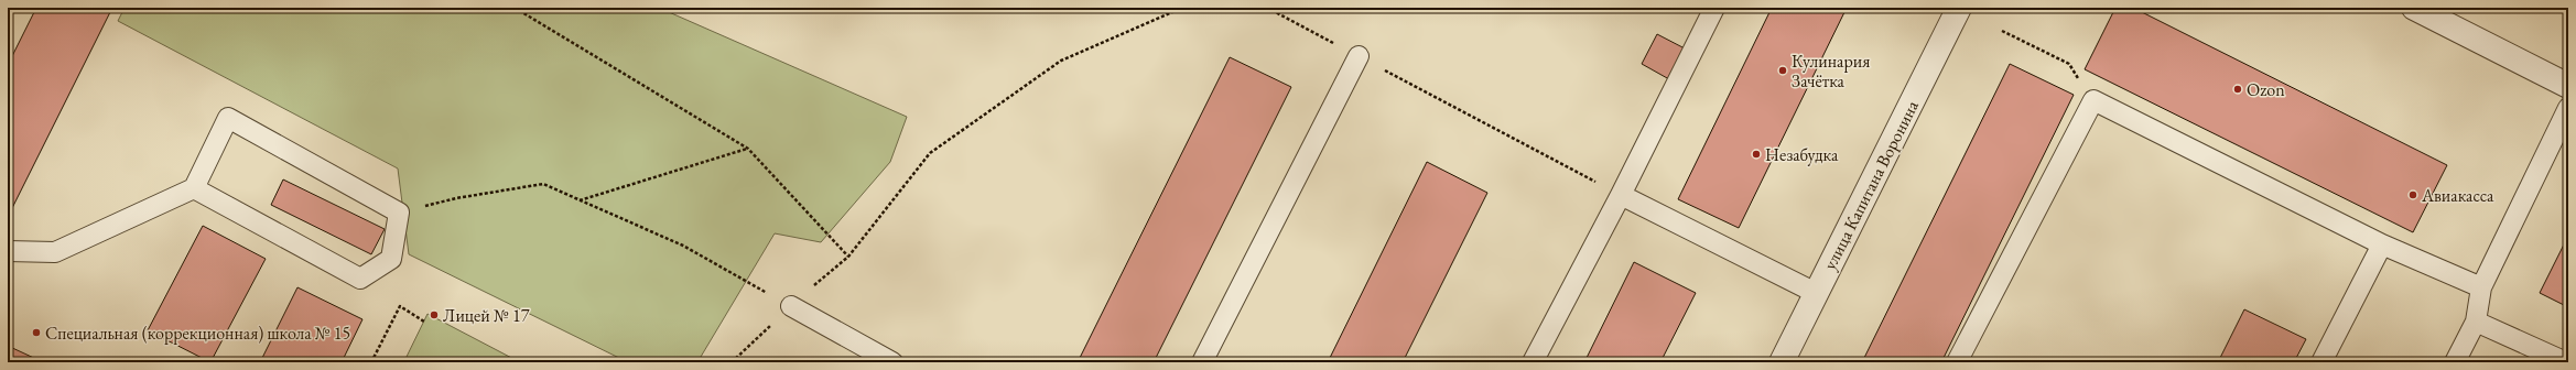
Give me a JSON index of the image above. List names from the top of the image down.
{
  "streets": {
    "street": ["улица Капитана Воронина"]
  },
  "places": [
    "Кулинария Зачётка",
    "Ozon",
    "Незабудка",
    "Авиакасса",
    "Лицей № 17",
    "Специальная (коррекционная) школа № 15"
  ]
}
